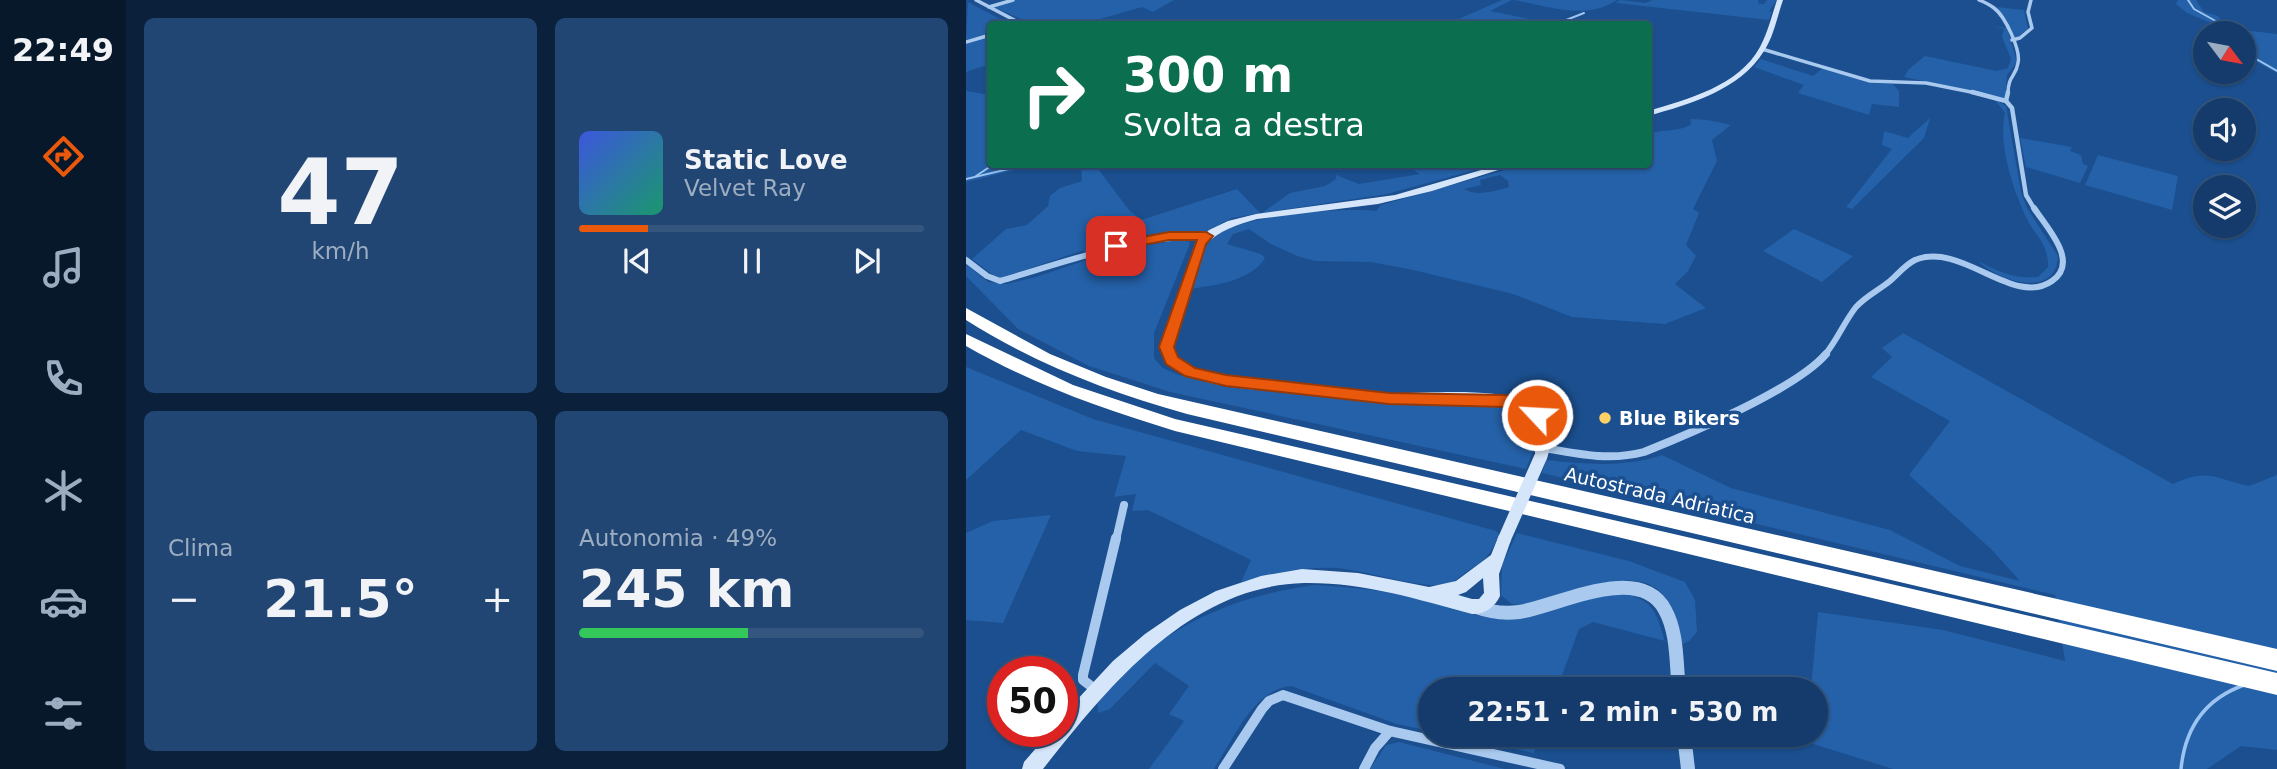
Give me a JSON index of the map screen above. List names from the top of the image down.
{
  "streets": {
    "highway": ["Autostrada Adriatica"]
  },
  "places": ["Blue Bikers"],
  "north": "bottom right",
  "page": {
    "tabs": "22:49",
    "tile": [
      ["47", "km/h"],
      "Clima",
      ["Autonomia · 49%", "245 km"]
    ],
    "turn": ["300 m", "Svolta a destra"],
    "song": ["Static Love", "Velvet Ray"],
    "heat": ["−", "21.5°", "+"],
    "limit": "50",
    "trip": "22:51 · 2 min · 530 m"
  }
}
